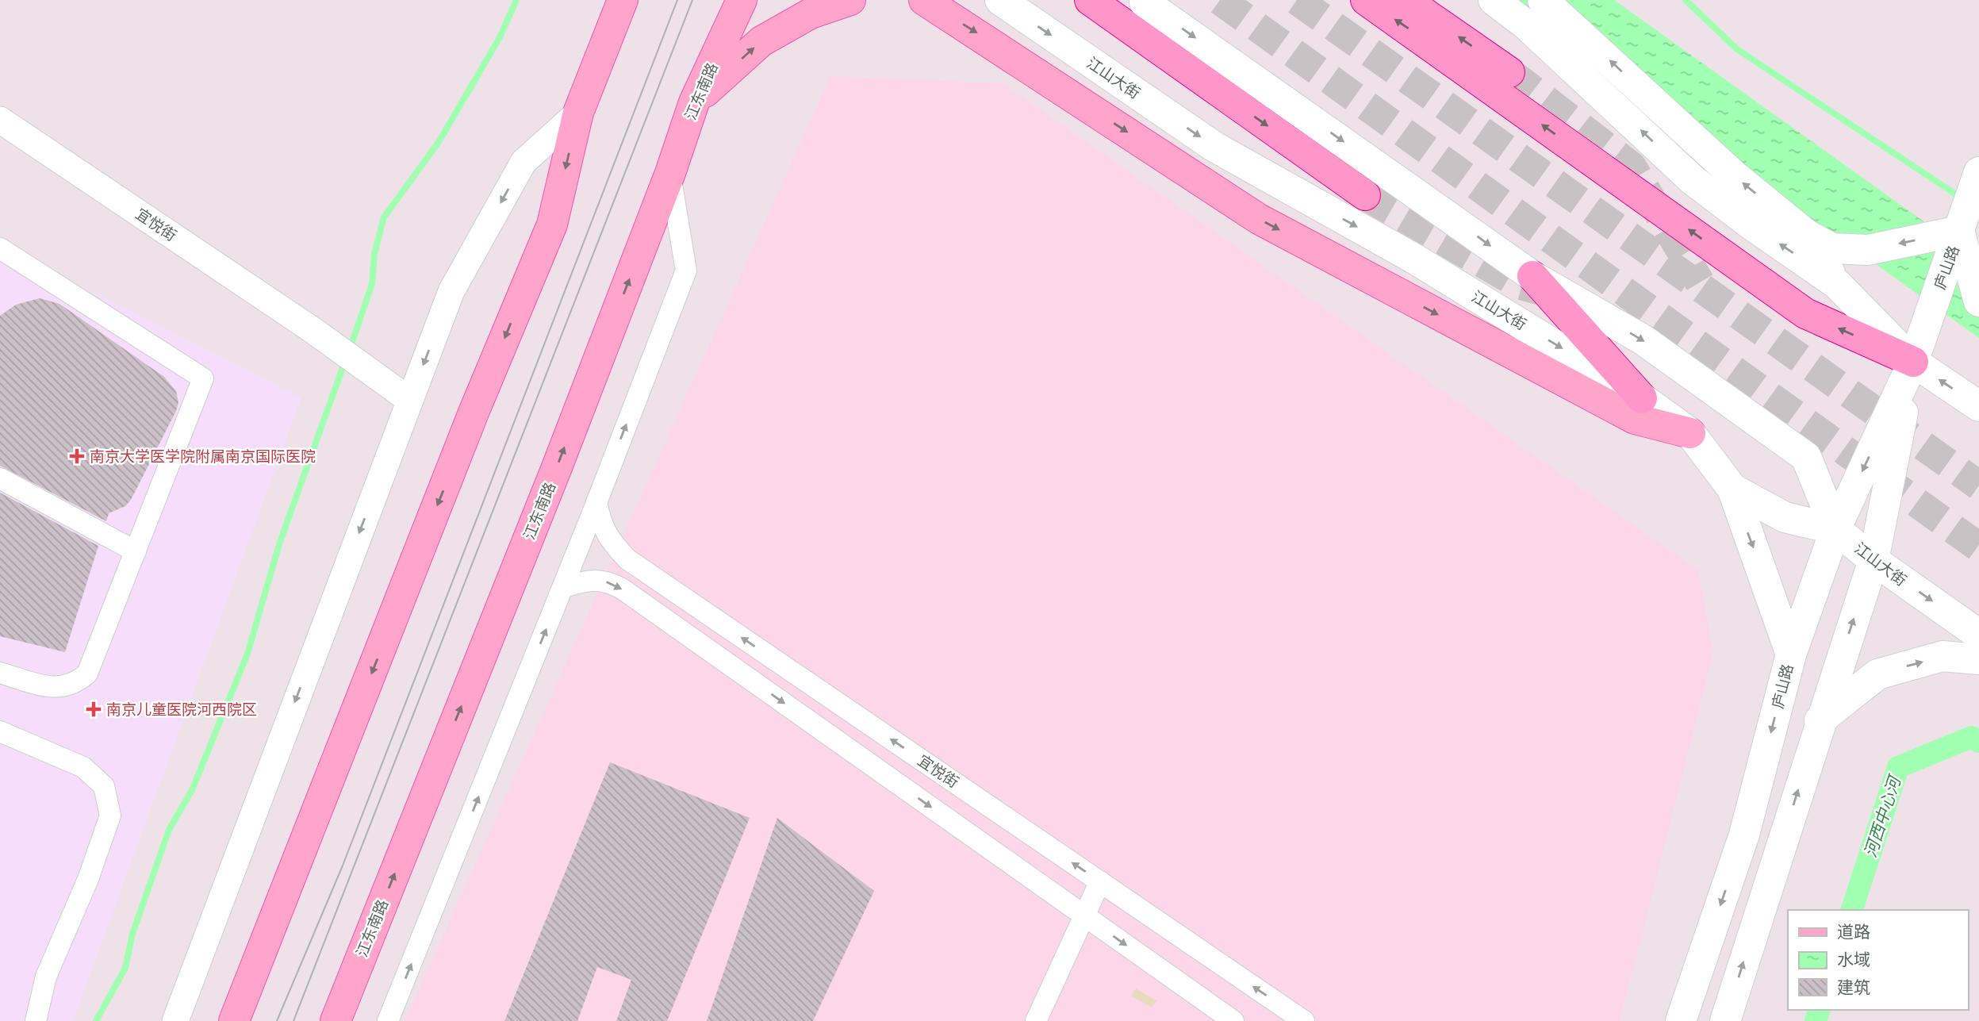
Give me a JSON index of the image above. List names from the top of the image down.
{
  "streets": {
    "main road": ["江山大街", "江东南路", "庐山路"],
    "street": ["宜悦街"]
  },
  "crossings": [
    ["江山大街", "庐山路"]
  ],
  "water": ["河西中心河"],
  "places": {
    "health": ["南京大学医学院附属南京国际医院", "南京儿童医院河西院区"]
  },
  "legend": ["道路", "水域", "建筑"]
}
